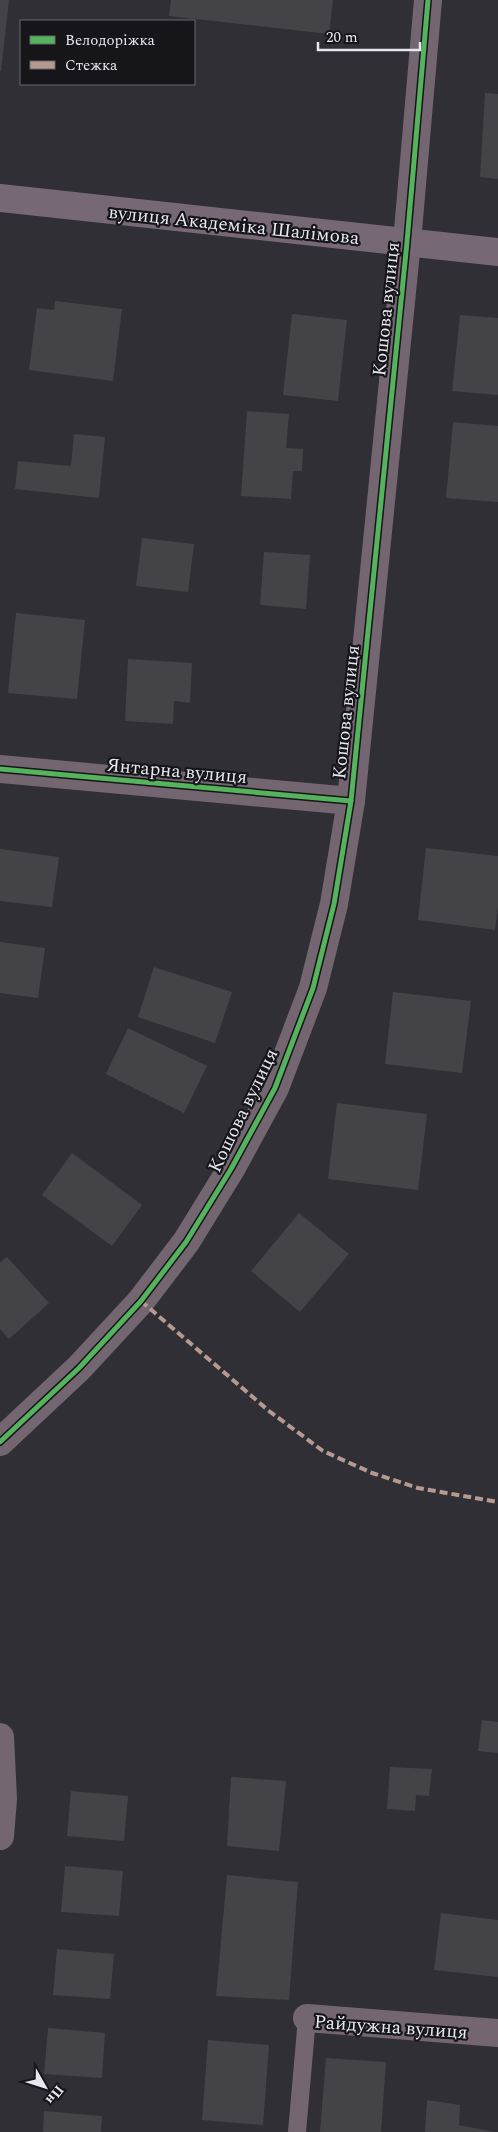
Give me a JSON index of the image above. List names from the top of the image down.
{
  "streets": {
    "main road": ["вулиця Академіка Шалімова"],
    "street": ["Кошова вулиця", "Янтарна вулиця", "Райдужна вулиця"]
  },
  "crossings": [
    ["вулиця Академіка Шалімова", "Кошова вулиця"],
    ["Кошова вулиця", "Янтарна вулиця"]
  ],
  "legend": ["Велодоріжка", "Стежка"],
  "scale_bar": "20 m",
  "north": "bottom right"
}
